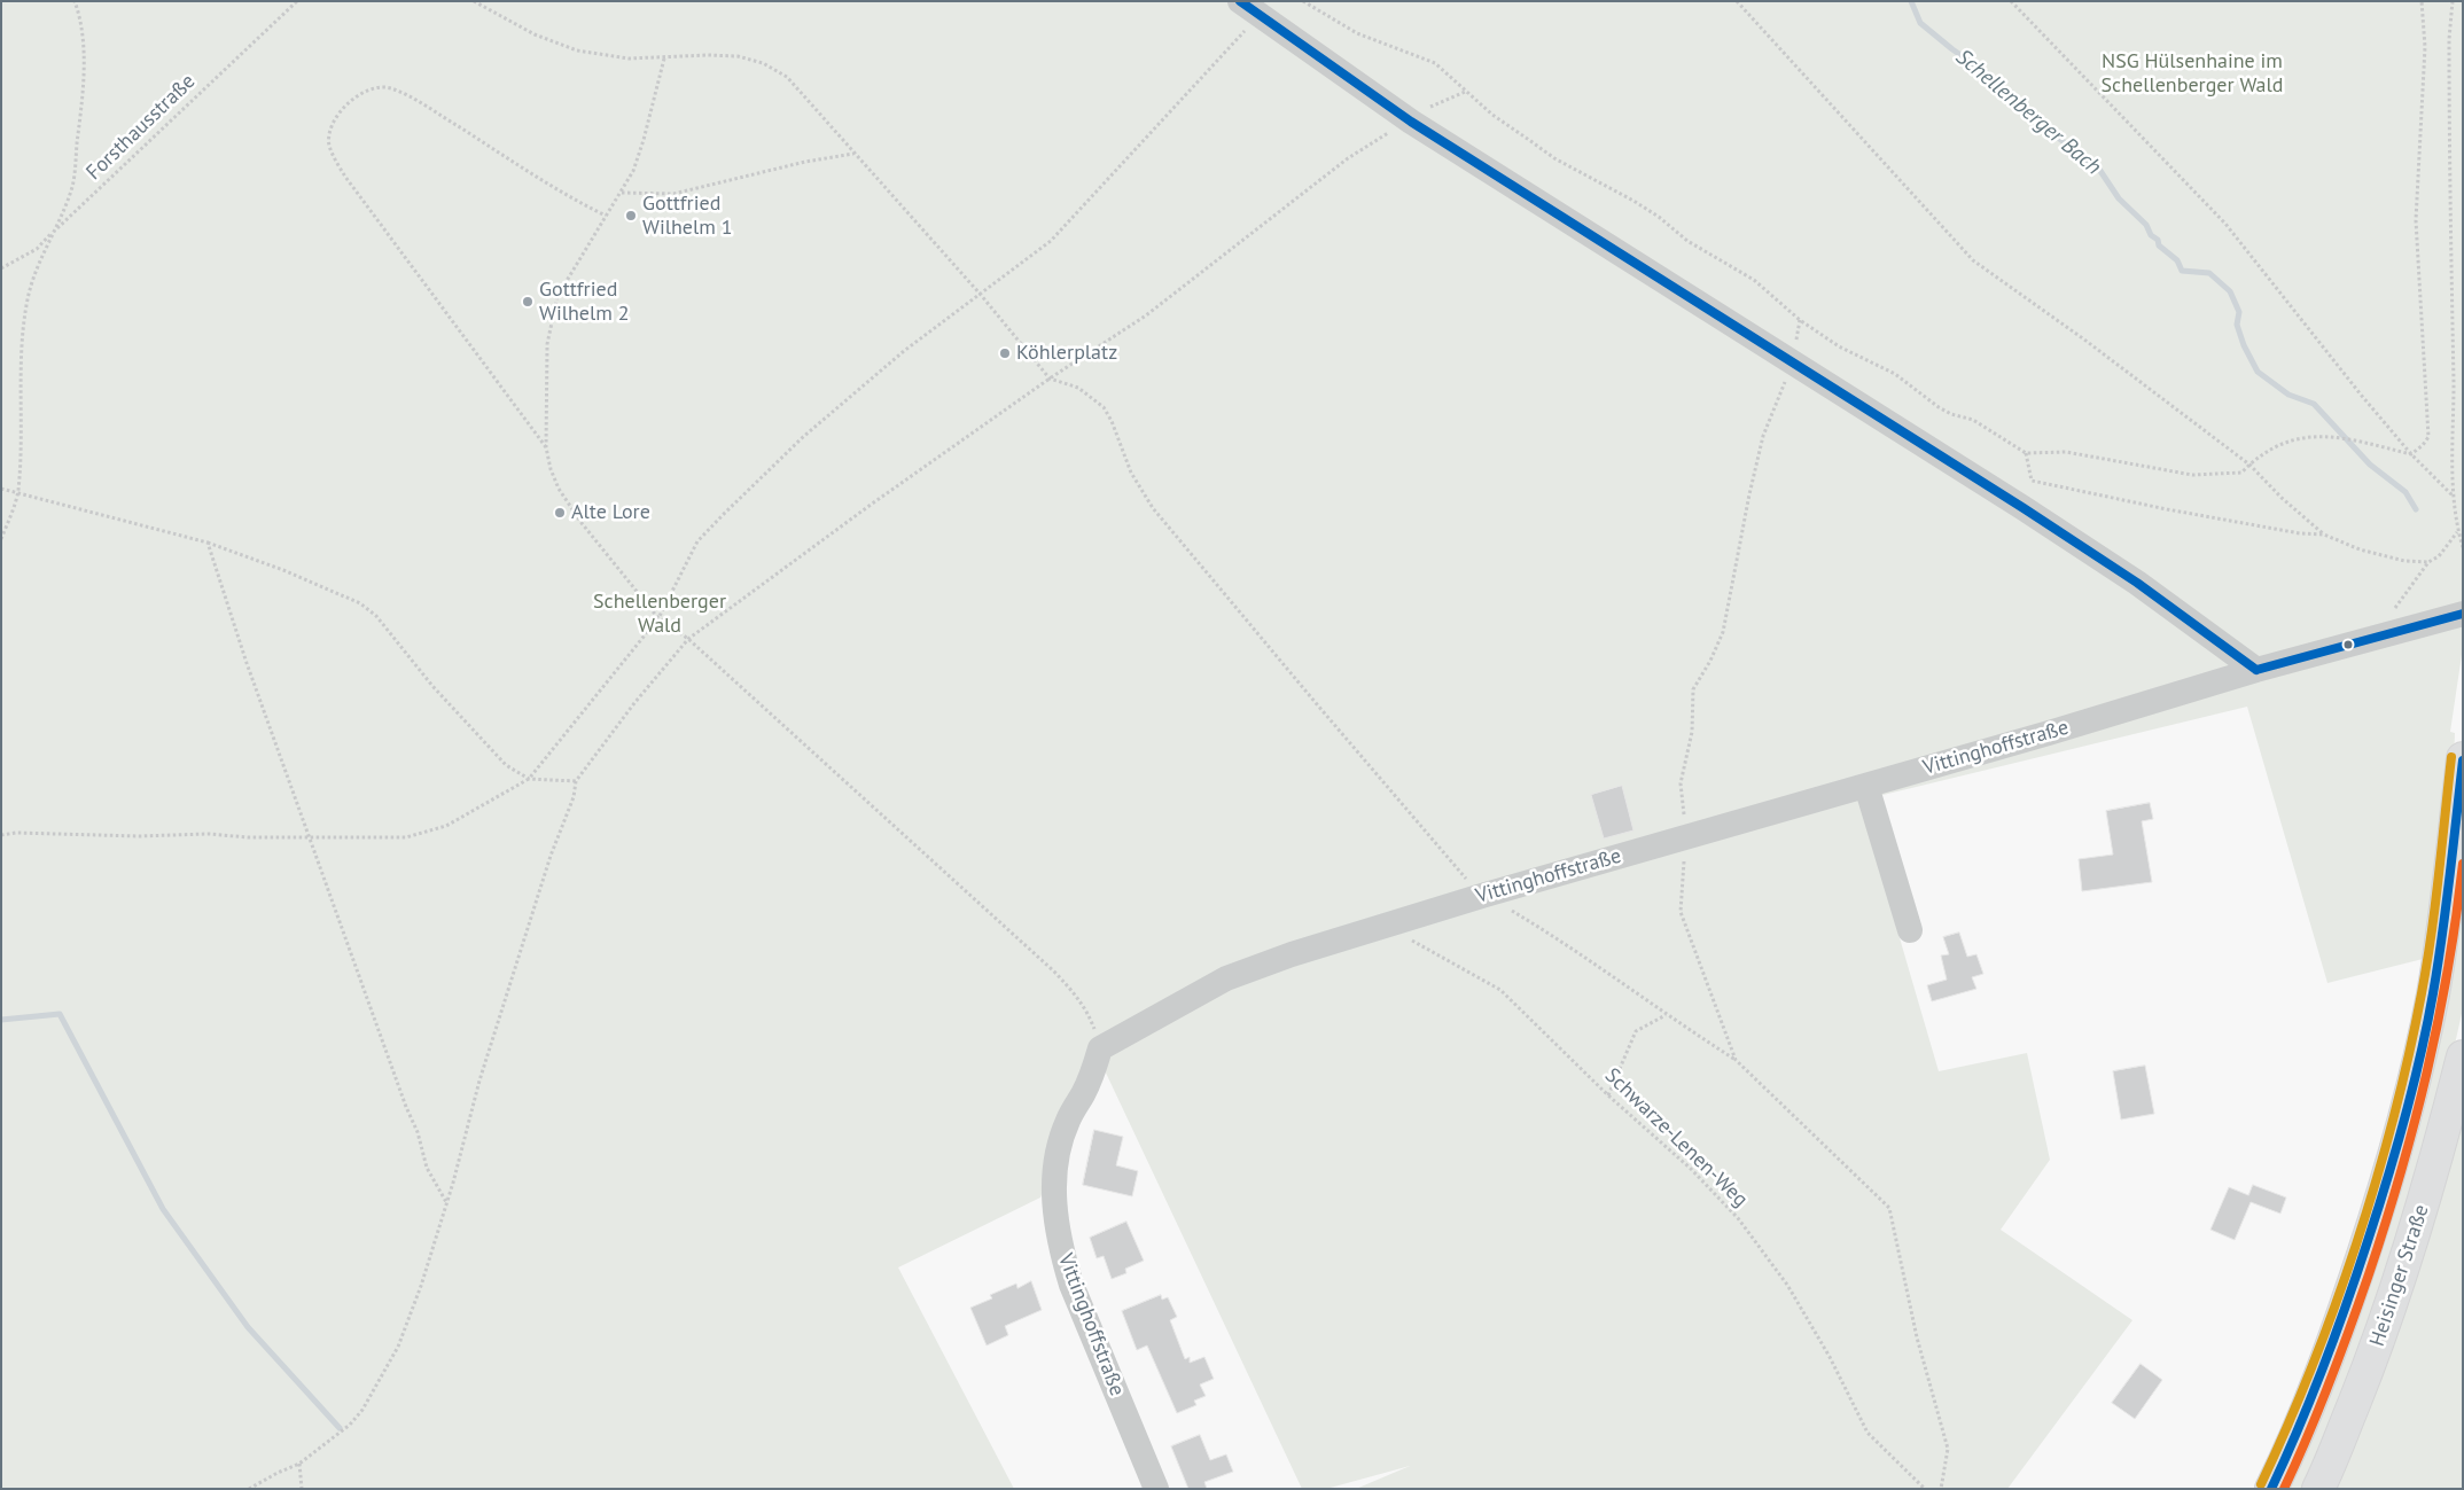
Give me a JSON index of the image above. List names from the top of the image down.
{
  "streets": {
    "main road": ["Heisinger Straße"],
    "street": ["Vittinghoffstraße"],
    "path": ["Forsthausstraße", "Schwarze-Lenen-Weg"]
  },
  "crossings": [
    ["Vittinghoffstraße", "Schwarze-Lenen-Weg"]
  ],
  "water": ["Schellenberger Bach"],
  "parks": ["NSG Hülsenhaine im Schellenberger Wald", "Schellenberger Wald"],
  "places": [
    "Gottfried Wilhelm 1",
    "Gottfried Wilhelm 2",
    "Köhlerplatz",
    "Alte Lore"
  ]
}
